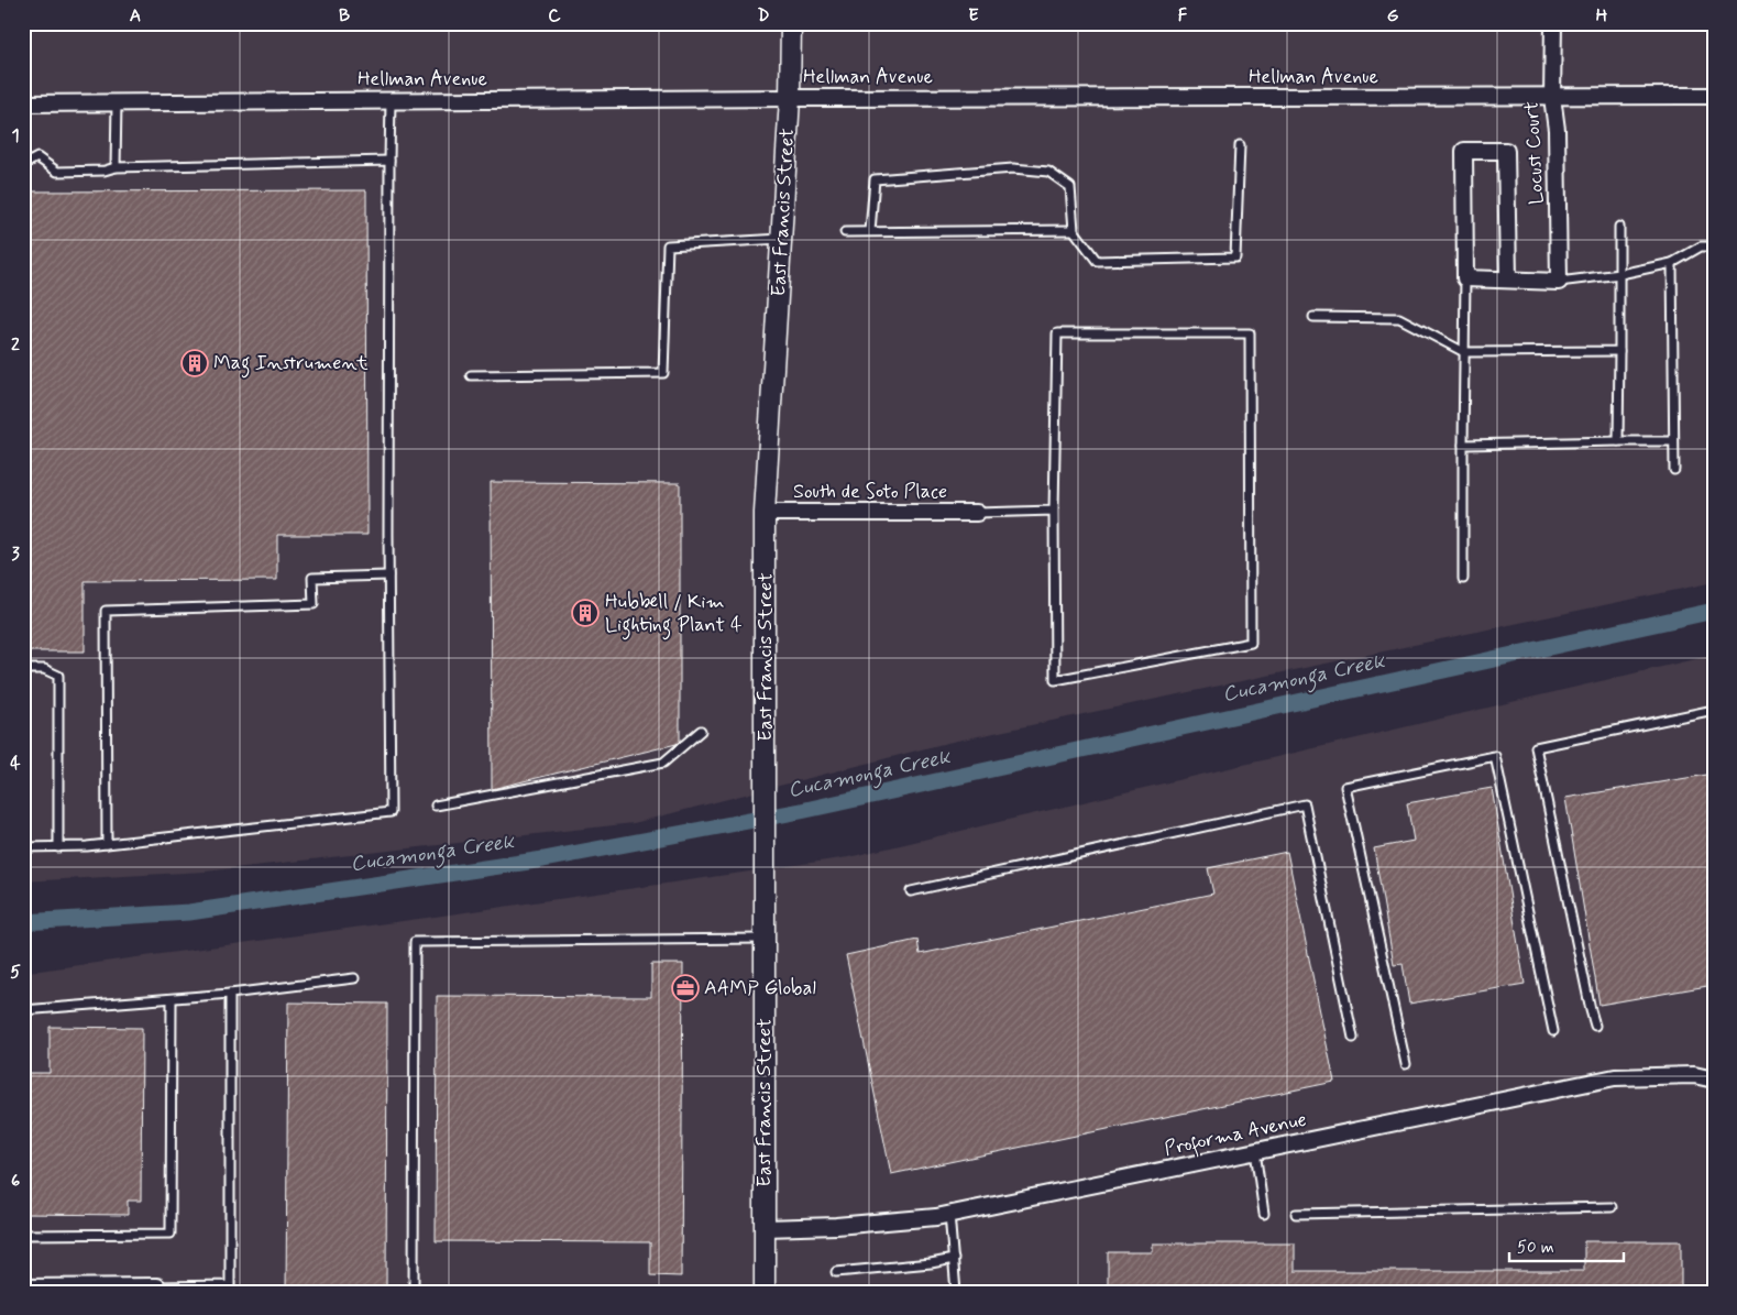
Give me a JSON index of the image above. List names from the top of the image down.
{
  "streets": {
    "street": [
      "Hellman Avenue",
      "Locust Court",
      "East Francis Street",
      "South de Soto Place",
      "Proforma Avenue"
    ]
  },
  "crossings": [
    ["Hellman Avenue", "Locust Court"],
    ["Hellman Avenue", "East Francis Street"],
    ["East Francis Street", "South de Soto Place"],
    ["East Francis Street", "Proforma Avenue"]
  ],
  "water": ["Cucamonga Creek"],
  "places": {
    "building": ["Mag Instrument", "Hubbell / Kim Lighting Plant 4"],
    "office": ["AAMP Global"]
  },
  "scale_bar": "50 m",
  "grid": {
    "columns": [
      "A",
      "B",
      "C",
      "D",
      "E",
      "F",
      "G",
      "H"
    ],
    "rows": [
      "1",
      "2",
      "3",
      "4",
      "5",
      "6"
    ]
  }
}
